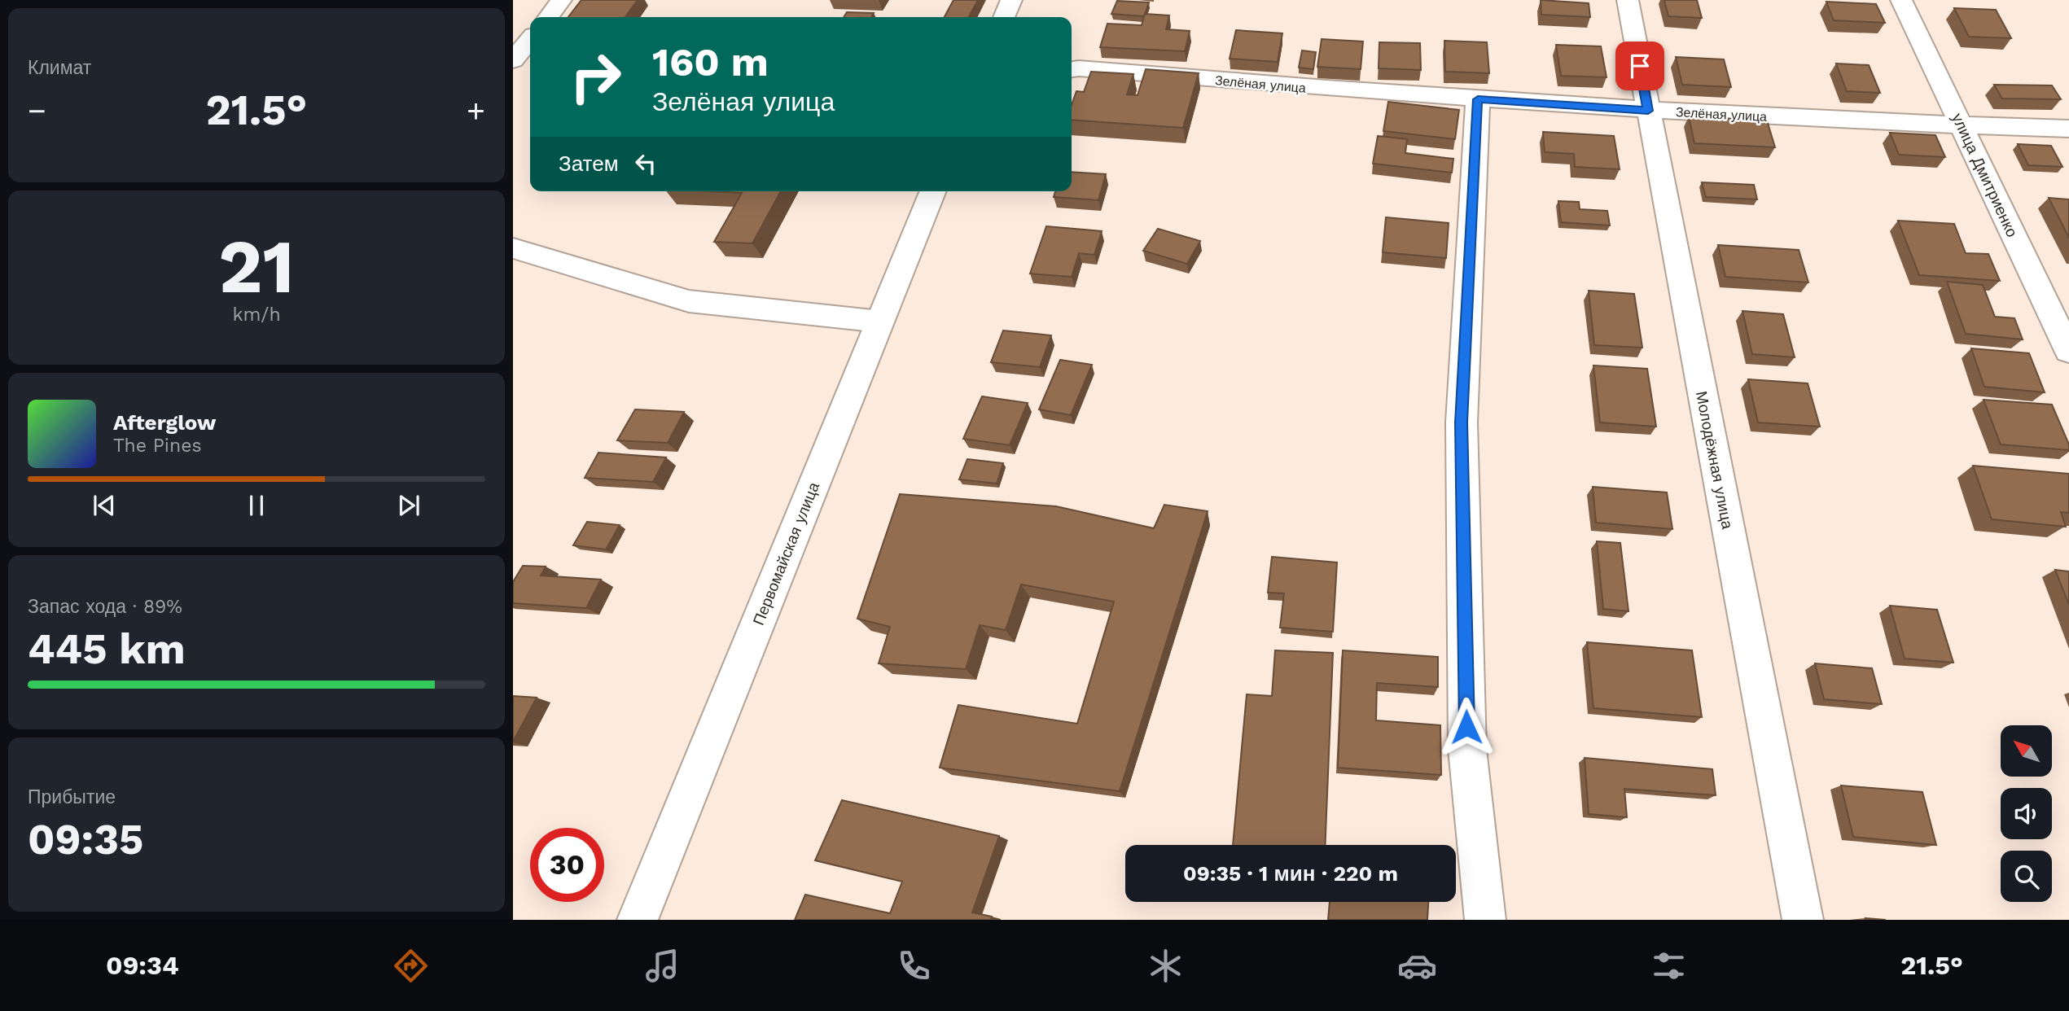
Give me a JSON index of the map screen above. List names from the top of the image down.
{
  "streets": {
    "street": [
      "Зелёная улица",
      "улица Дмитриенко",
      "Молодёжная улица",
      "Первомайская улица"
    ]
  },
  "crossings": [
    ["Зелёная улица", "улица Дмитриенко"],
    ["Зелёная улица", "Молодёжная улица"]
  ],
  "north": "top left",
  "page": {
    "tile": [
      "Климат",
      ["21", "km/h"],
      ["Запас хода · 89%", "445 km"],
      ["Прибытие", "09:35"]
    ],
    "turn": ["160 m", "Зелёная улица"],
    "heat": ["−", "21.5°", "+"],
    "then": "Затем",
    "song": ["Afterglow", "The Pines"],
    "limit": "30",
    "trip": "09:35 · 1 мин · 220 m",
    "tabs": ["09:34", "21.5°"]
  }
}
